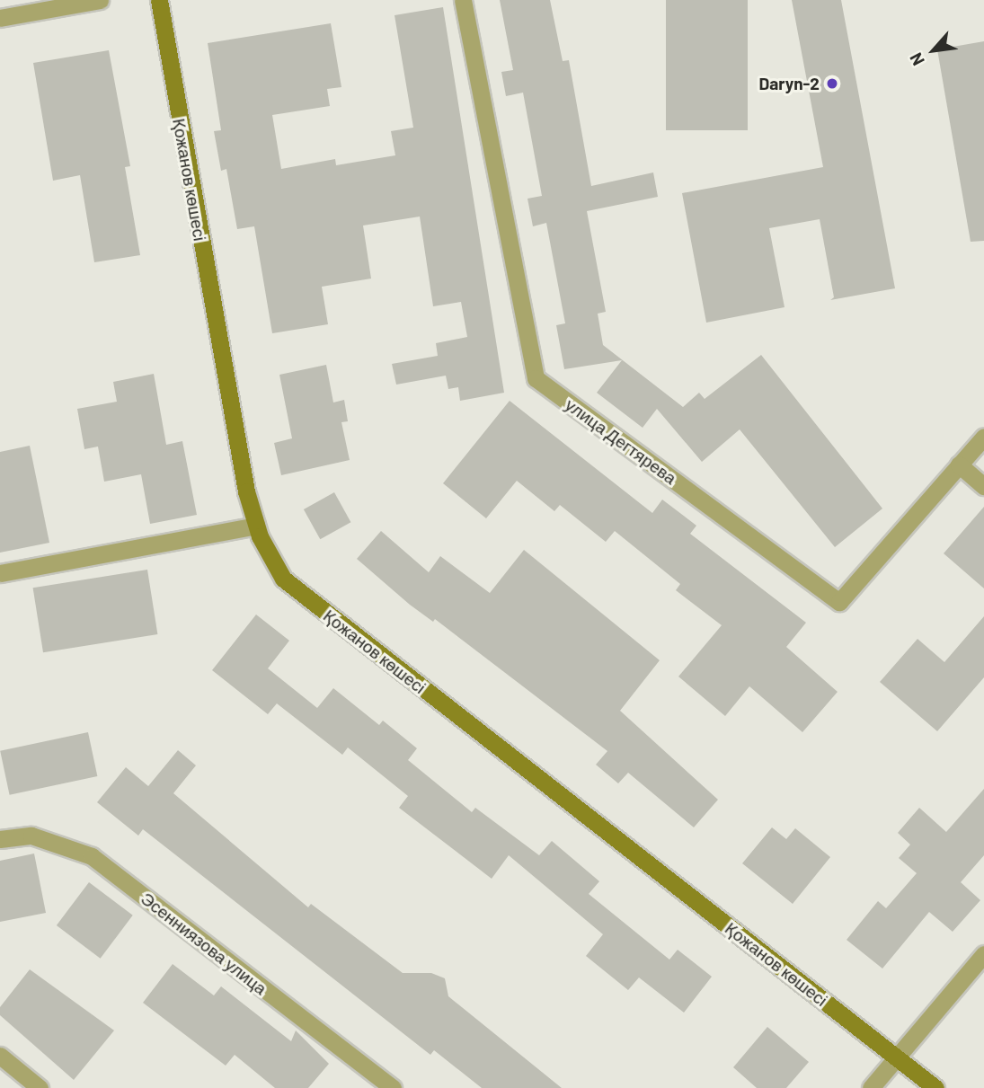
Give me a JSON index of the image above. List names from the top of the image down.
{
  "streets": {
    "main road": ["Қожанов көшесі"],
    "street": ["улица Дегтярева", "Эсенниязова улица"]
  },
  "places": ["Daryn-2"],
  "north": "bottom left"
}
